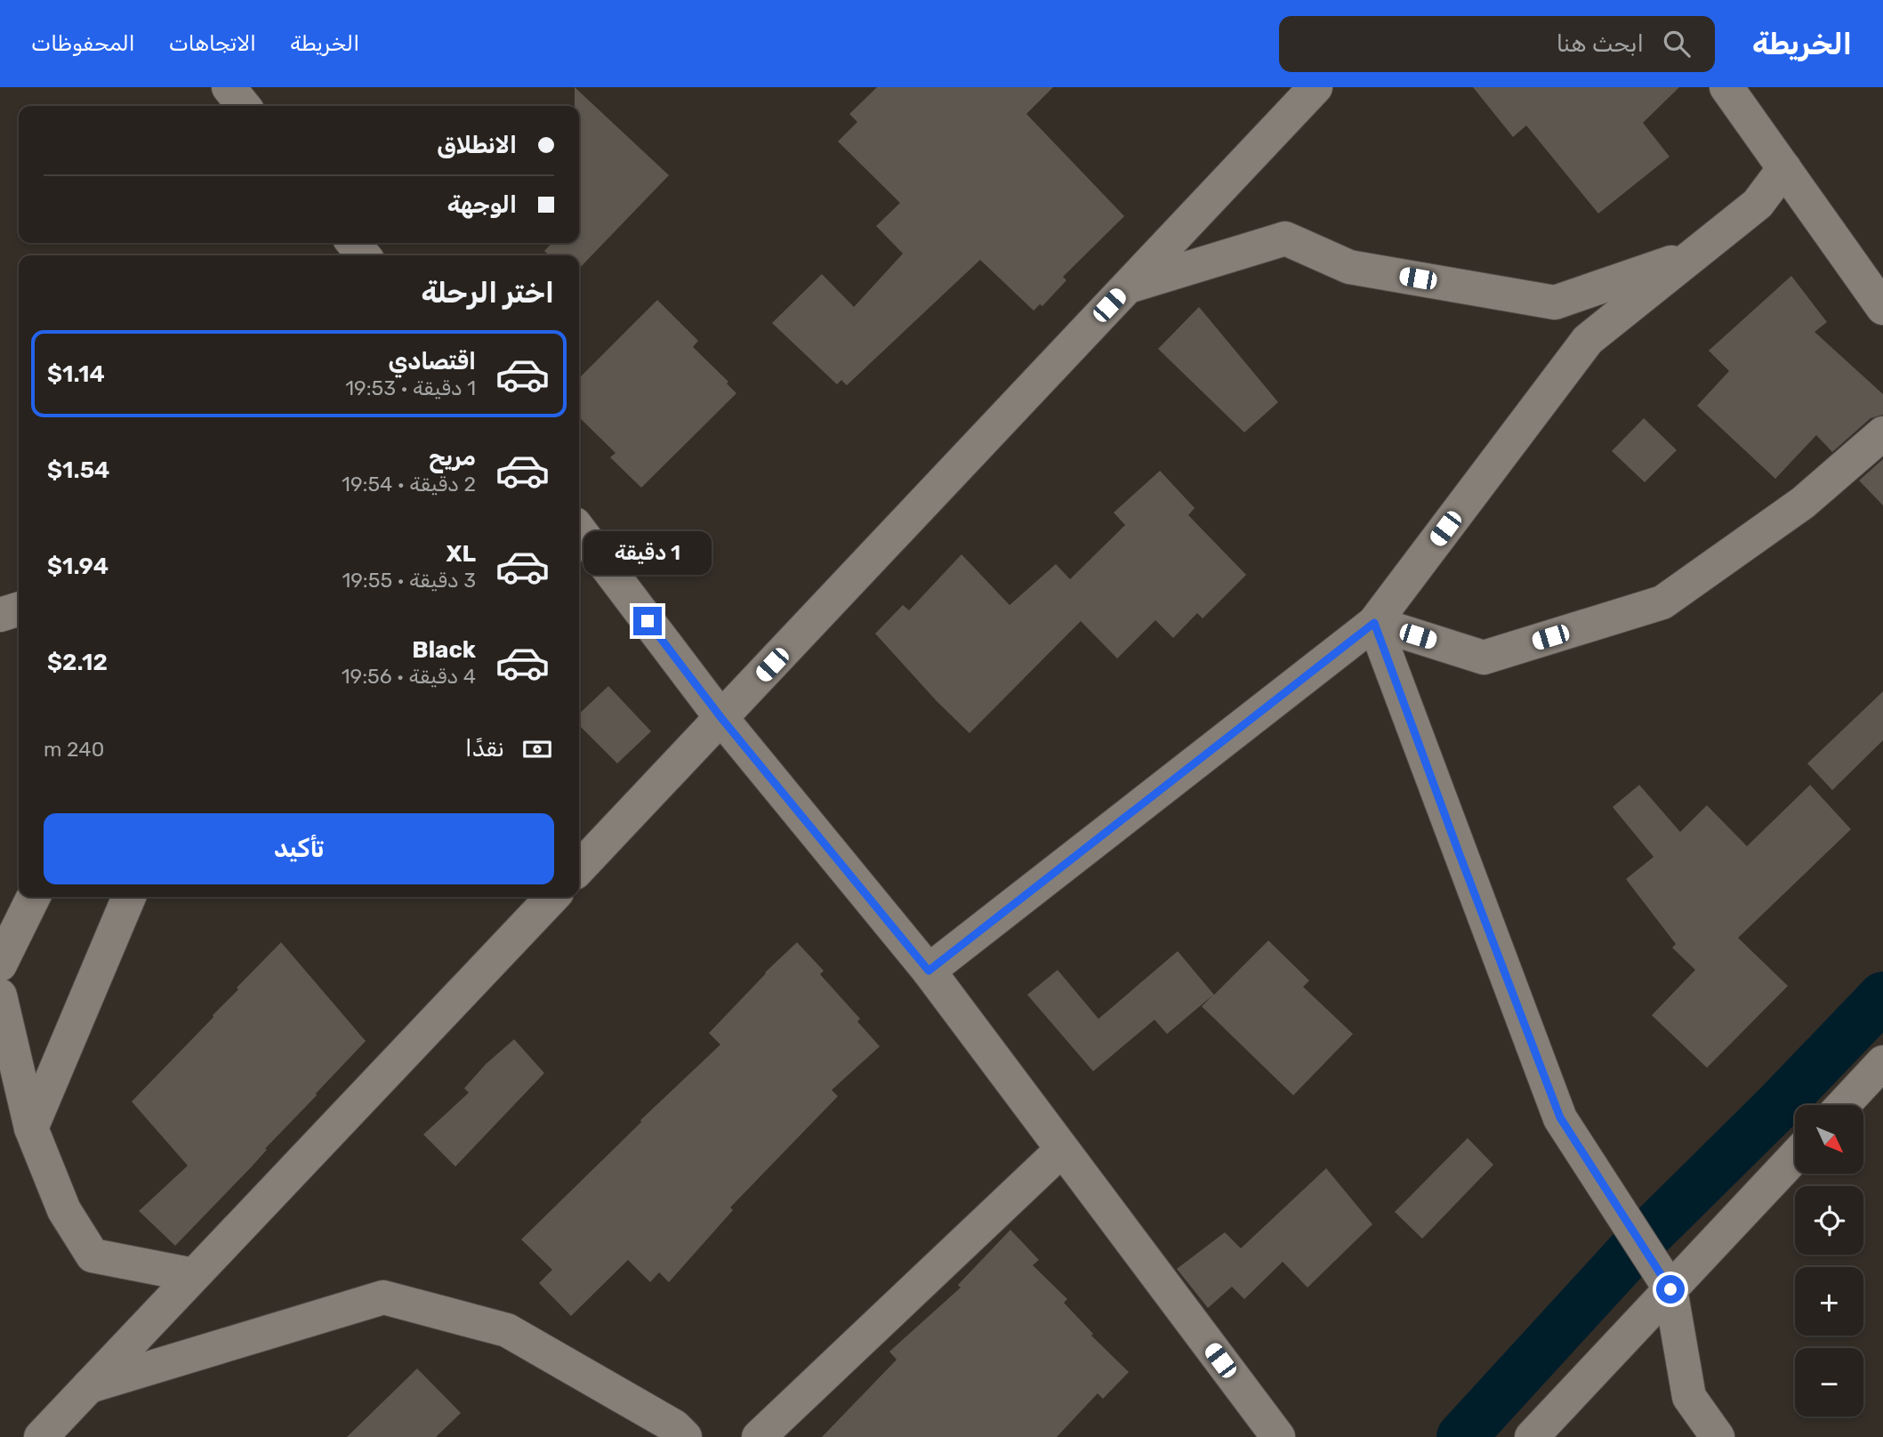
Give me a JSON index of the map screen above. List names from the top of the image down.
{
  "north": "bottom right",
  "page": {
    "header": "الخريطة",
    "search": "ابحث هنا",
    "nav": ["الخريطة", "الاتجاهات", "المحفوظات"],
    "banner": ["الانطلاق", "الوجهة"],
    "heading": "اختر الرحلة",
    "list": [
      {
        "name": "اقتصادي",
        "note": "1 دقيقة · 19:53",
        "value": "$1.14"
      },
      {
        "name": "مريح",
        "note": "2 دقيقة · 19:54",
        "value": "$1.54"
      },
      {
        "name": "XL",
        "note": "3 دقيقة · 19:55",
        "value": "$1.94"
      },
      {
        "name": "Black",
        "note": "4 دقيقة · 19:56",
        "value": "$2.12"
      }
    ],
    "bubble": "1 دقيقة",
    "pay": ["نقدًا", "240 m"],
    "buttons": "تأكيد",
    "map_buttons": ["+", "−"]
  }
}
